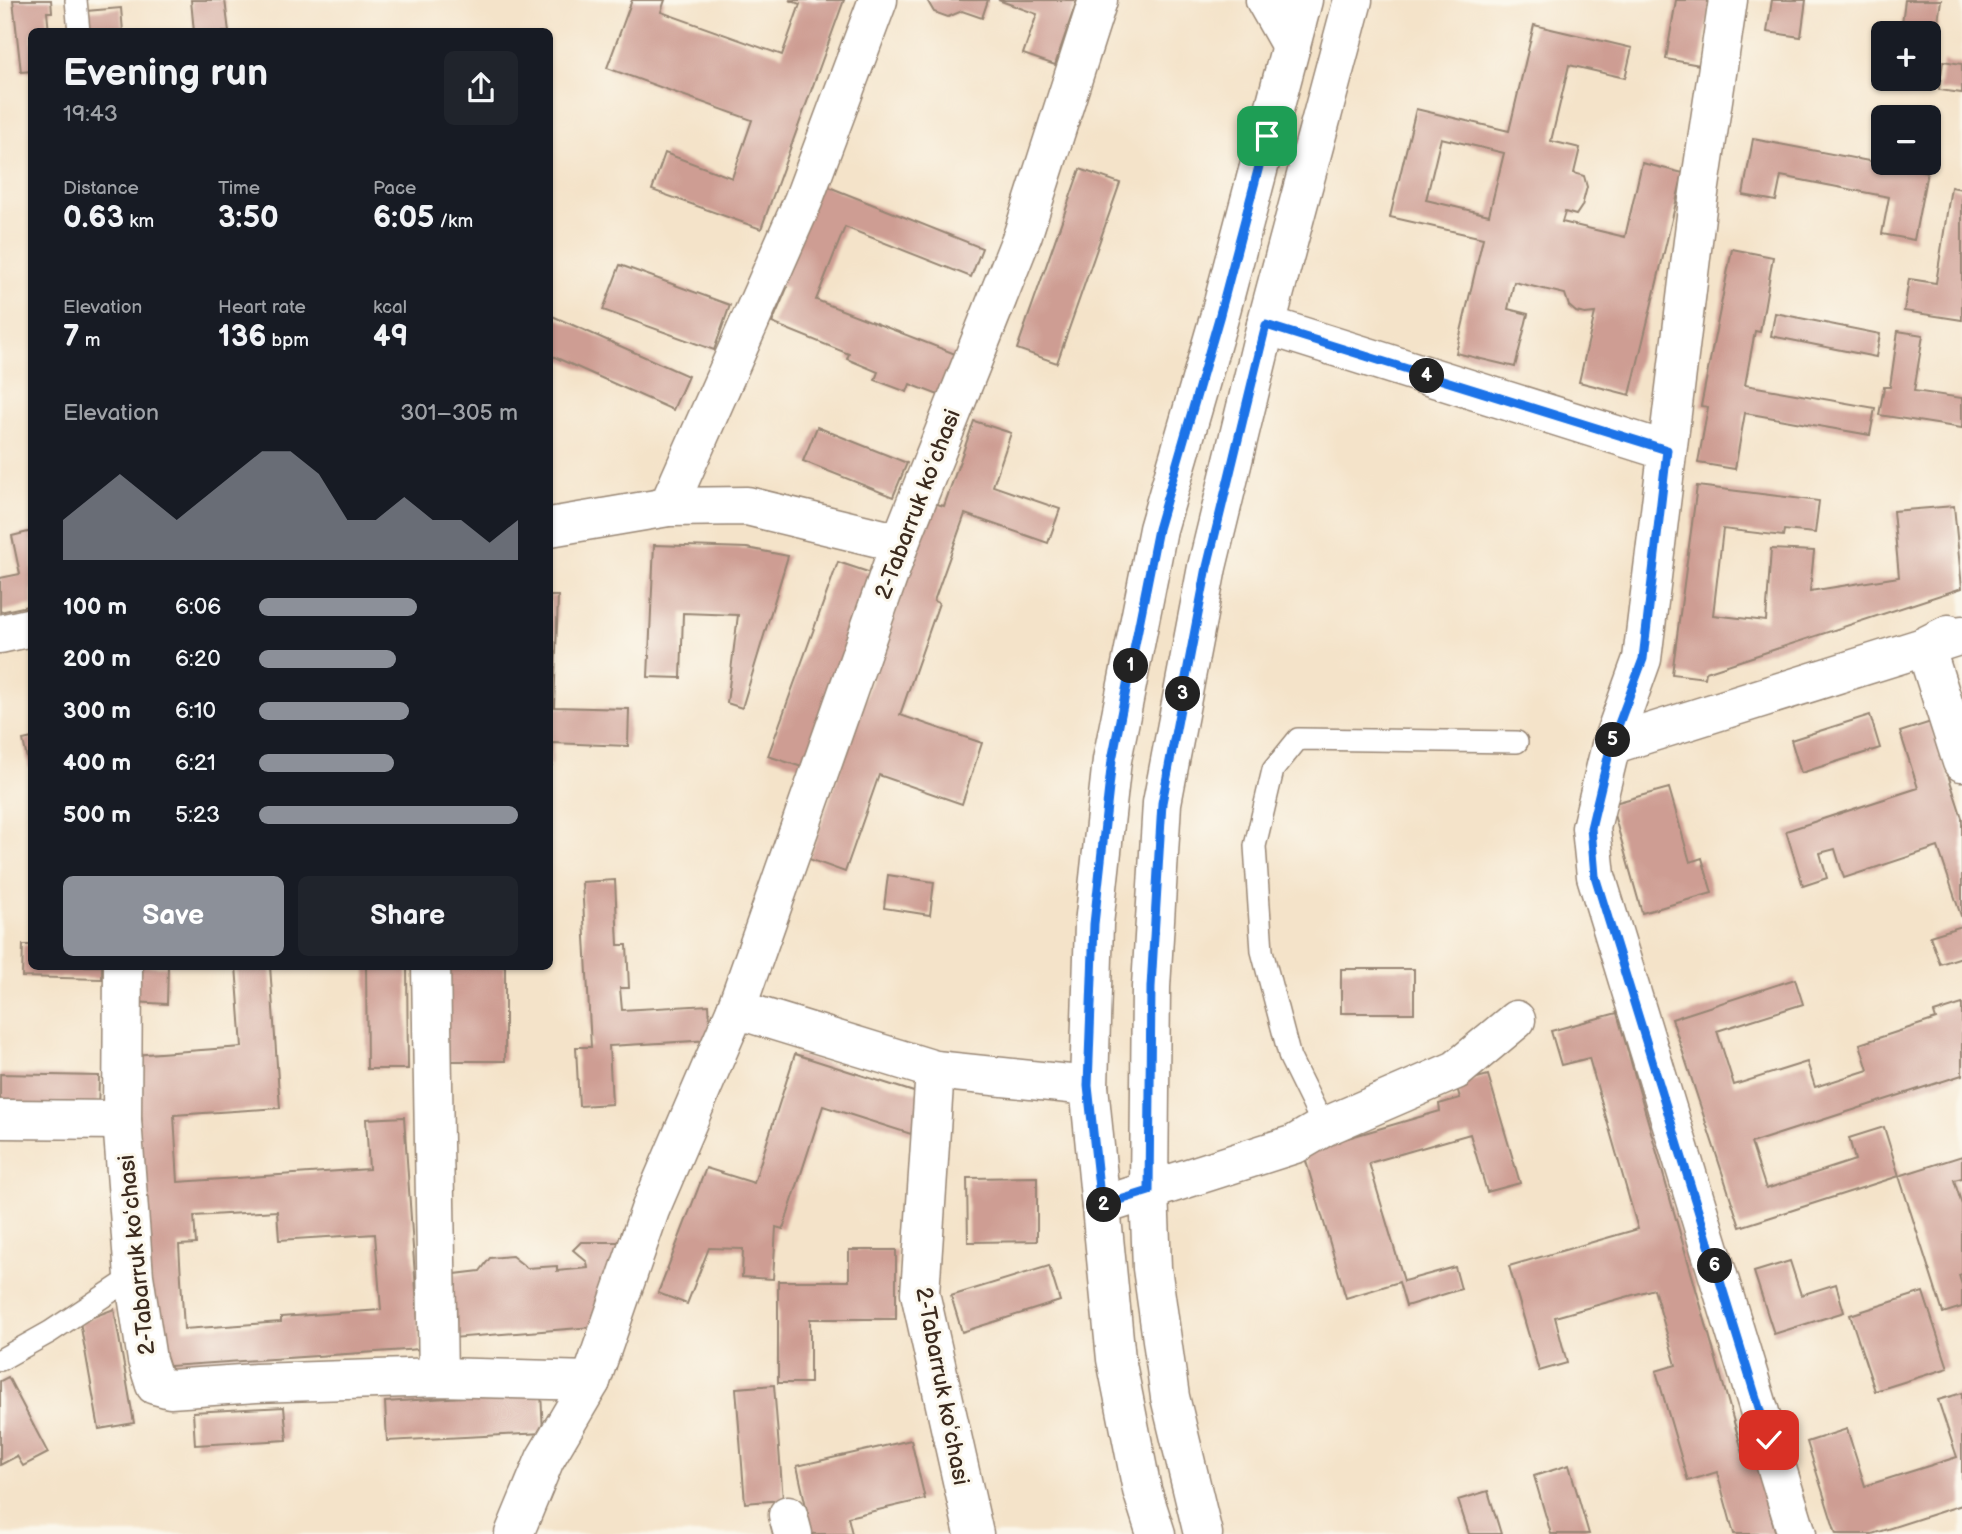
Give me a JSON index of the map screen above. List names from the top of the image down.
{
  "streets": {
    "street": ["2-Tabarruk koʻchasi"]
  },
  "page": {
    "map_buttons": ["+", "−"],
    "heading": ["Evening run", "19:43"],
    "stats": [
      ["Distance", "0.63 km"],
      ["Time", "3:50"],
      ["Pace", "6:05 /km"],
      ["Elevation", "7 m"],
      ["Heart rate", "136 bpm"],
      ["kcal", "49"]
    ],
    "pins": [
      "4",
      "1",
      "3",
      "5",
      "2",
      "6"
    ],
    "chart": ["Elevation", "301–305 m"],
    "list": [
      {
        "name": "100 m",
        "note": "6:06"
      },
      {
        "name": "200 m",
        "note": "6:20"
      },
      {
        "name": "300 m",
        "note": "6:10"
      },
      {
        "name": "400 m",
        "note": "6:21"
      },
      {
        "name": "500 m",
        "note": "5:23"
      }
    ],
    "buttons": ["Save", "Share"]
  }
}
